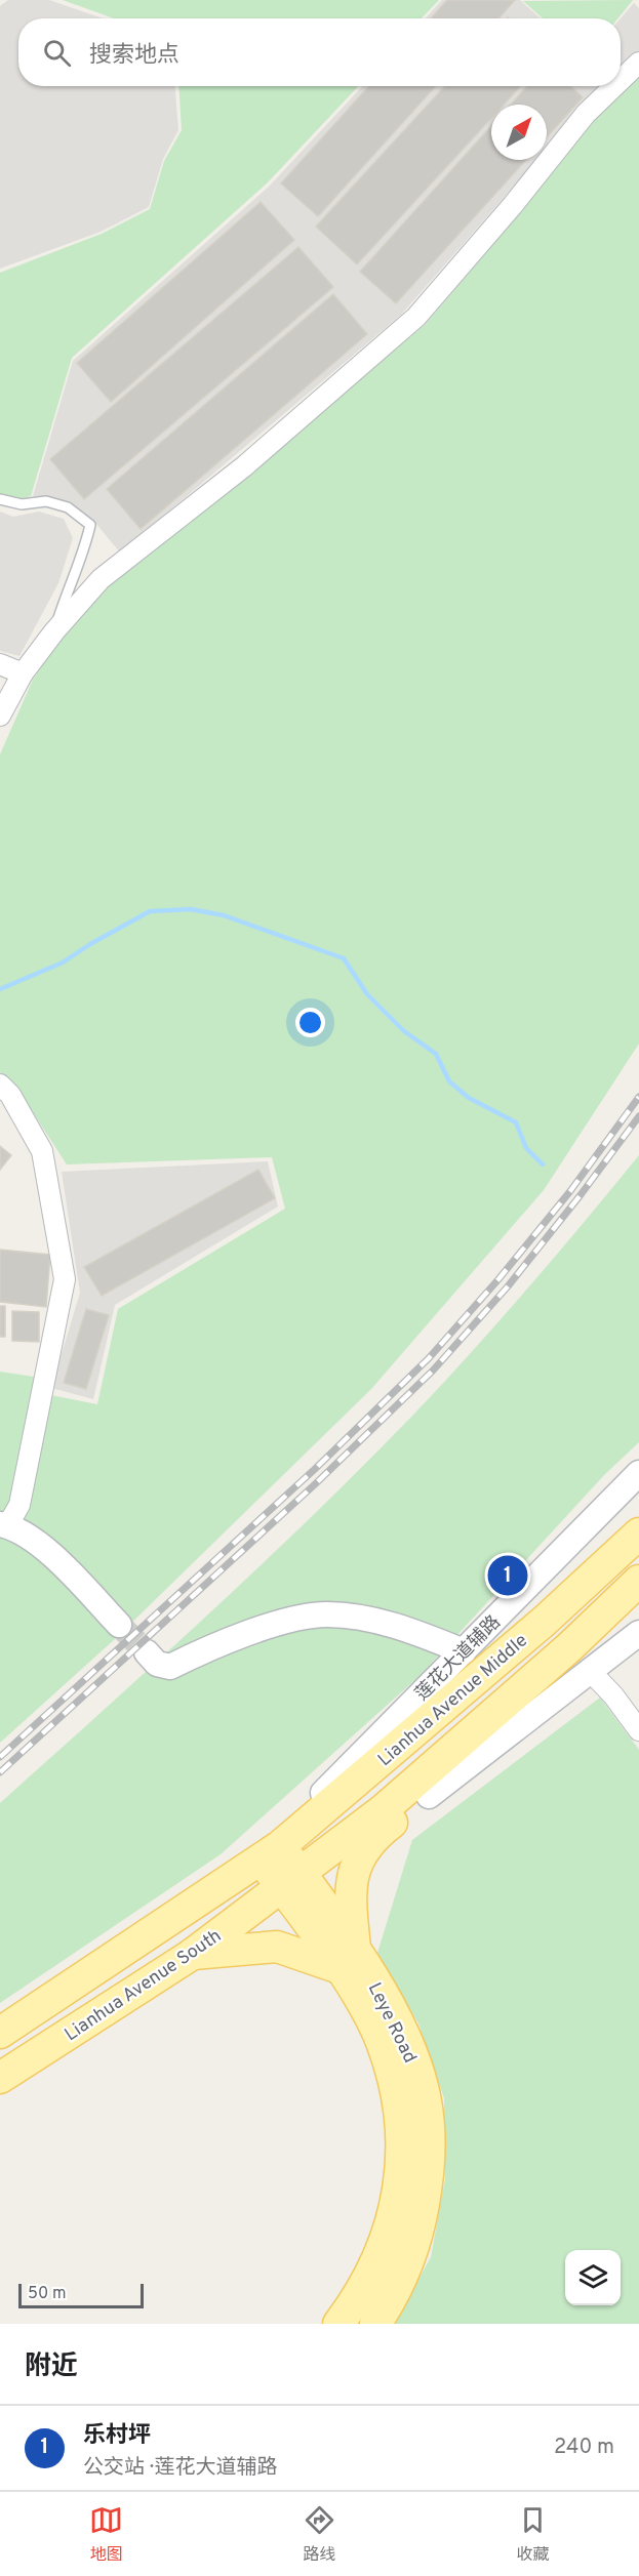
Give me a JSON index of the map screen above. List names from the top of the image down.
{
  "streets": {
    "main road": ["Lianhua Avenue Middle", "Lianhua Avenue South", "Leye Road"],
    "street": ["莲花大道辅路"]
  },
  "crossings": [
    ["莲花大道辅路", "Lianhua Avenue Middle"],
    ["莲花大道辅路", "Lianhua Avenue South"],
    ["莲花大道辅路", "Leye Road"],
    ["Lianhua Avenue Middle", "Lianhua Avenue South"],
    ["Lianhua Avenue Middle", "Leye Road"],
    ["Lianhua Avenue South", "Leye Road"]
  ],
  "scale_bar": "50 m",
  "north": "top right",
  "page": {
    "search": "搜索地点",
    "pins": "1",
    "scale": "50 m",
    "heading": "附近",
    "list": [
      {
        "mark": "1",
        "name": "乐村坪",
        "note": "公交站 · 莲花大道辅路",
        "value": "240 m"
      }
    ],
    "nav": ["地图", "路线", "收藏"]
  }
}
